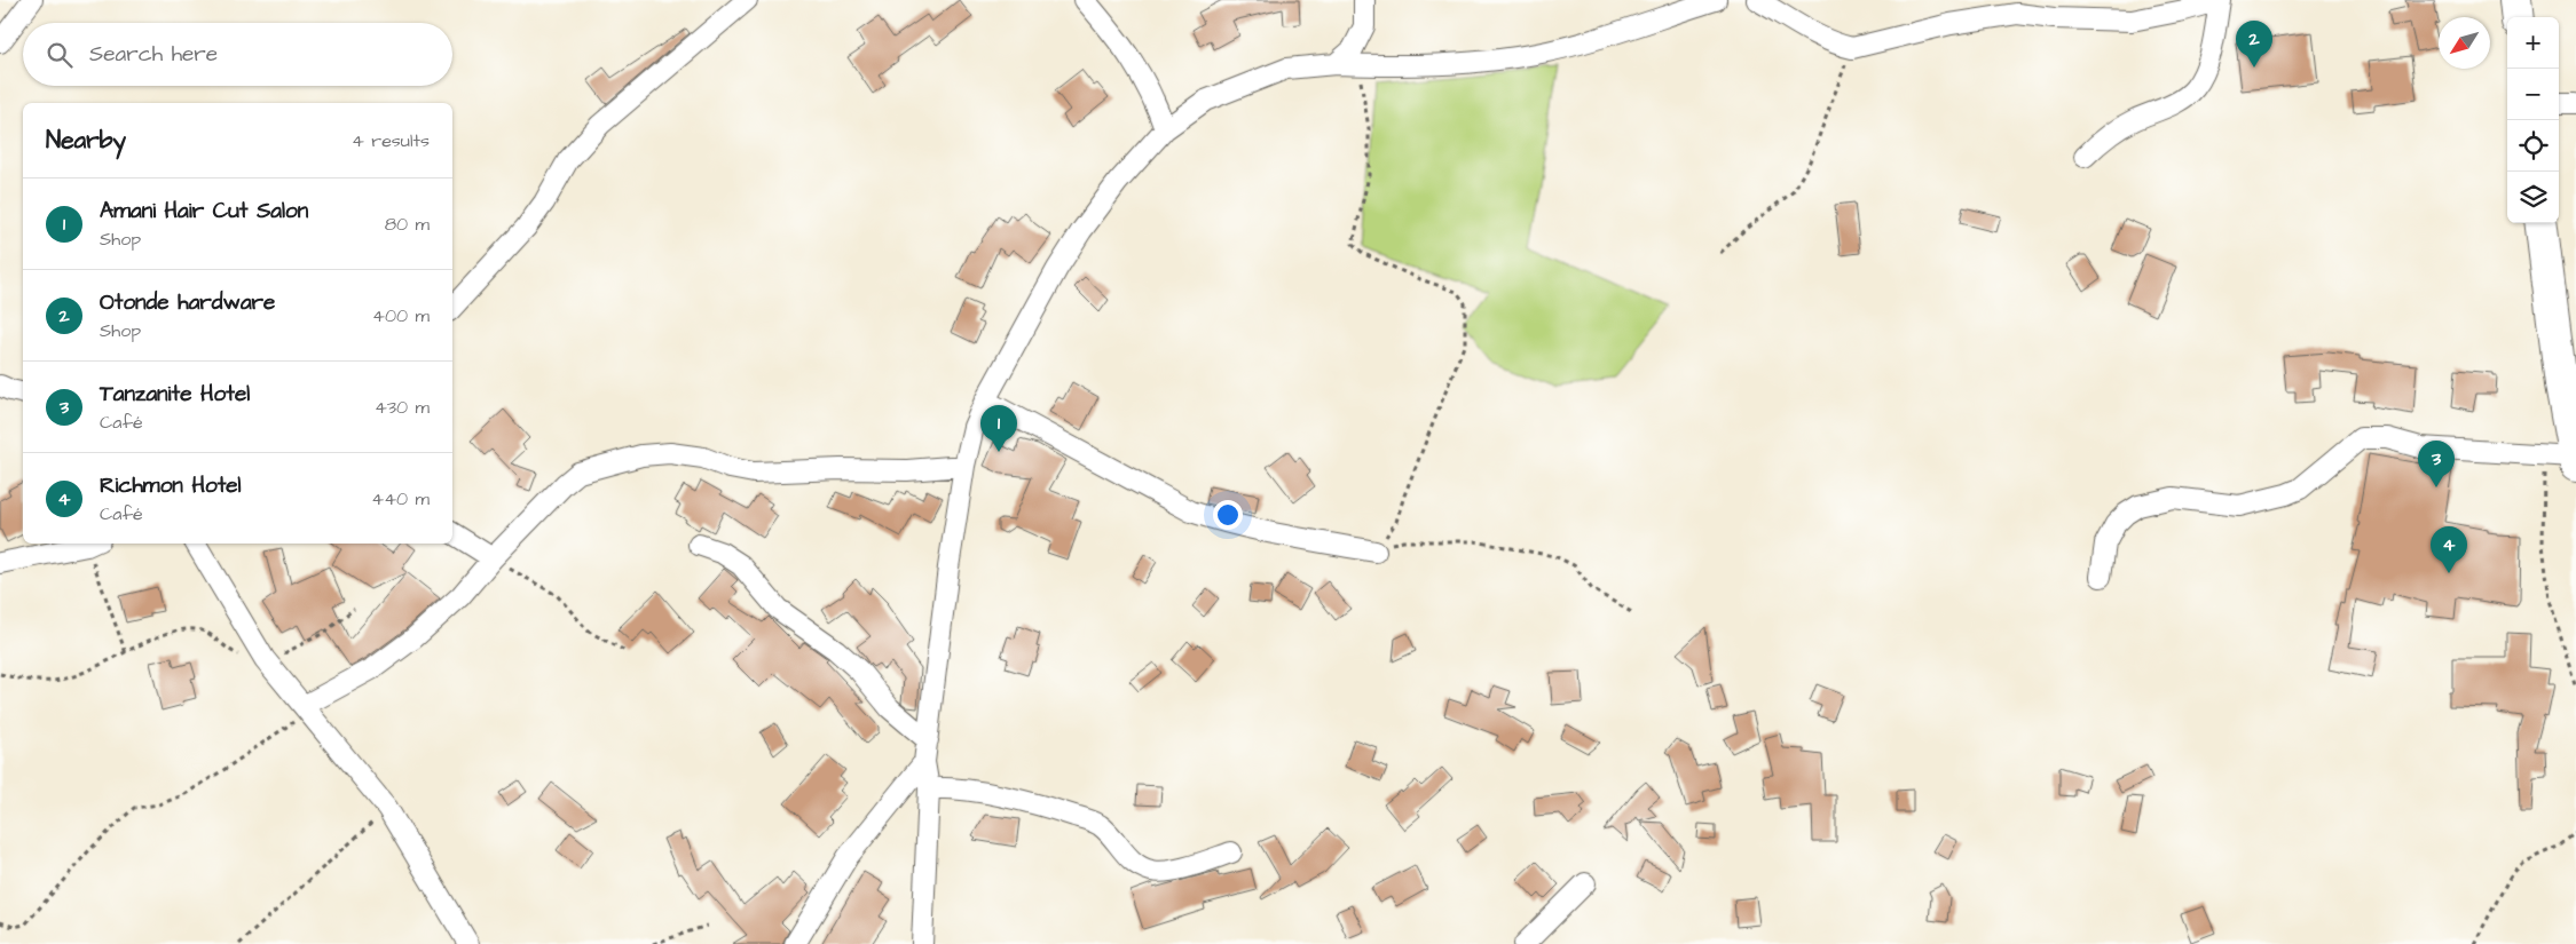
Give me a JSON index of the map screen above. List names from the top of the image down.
{
  "north": "bottom left",
  "page": {
    "map_buttons": ["+", "−"],
    "pins": [
      "2",
      "1",
      "3",
      "4"
    ],
    "search": "Search here",
    "heading": ["Nearby", "4 results"],
    "list": [
      {
        "mark": "1",
        "name": "Amani Hair Cut Salon",
        "note": "Shop",
        "value": "80 m"
      },
      {
        "mark": "2",
        "name": "Otonde hardware",
        "note": "Shop",
        "value": "400 m"
      },
      {
        "mark": "3",
        "name": "Tanzanite Hotel",
        "note": "Café",
        "value": "430 m"
      },
      {
        "mark": "4",
        "name": "Richmon Hotel",
        "note": "Café",
        "value": "440 m"
      }
    ]
  }
}
